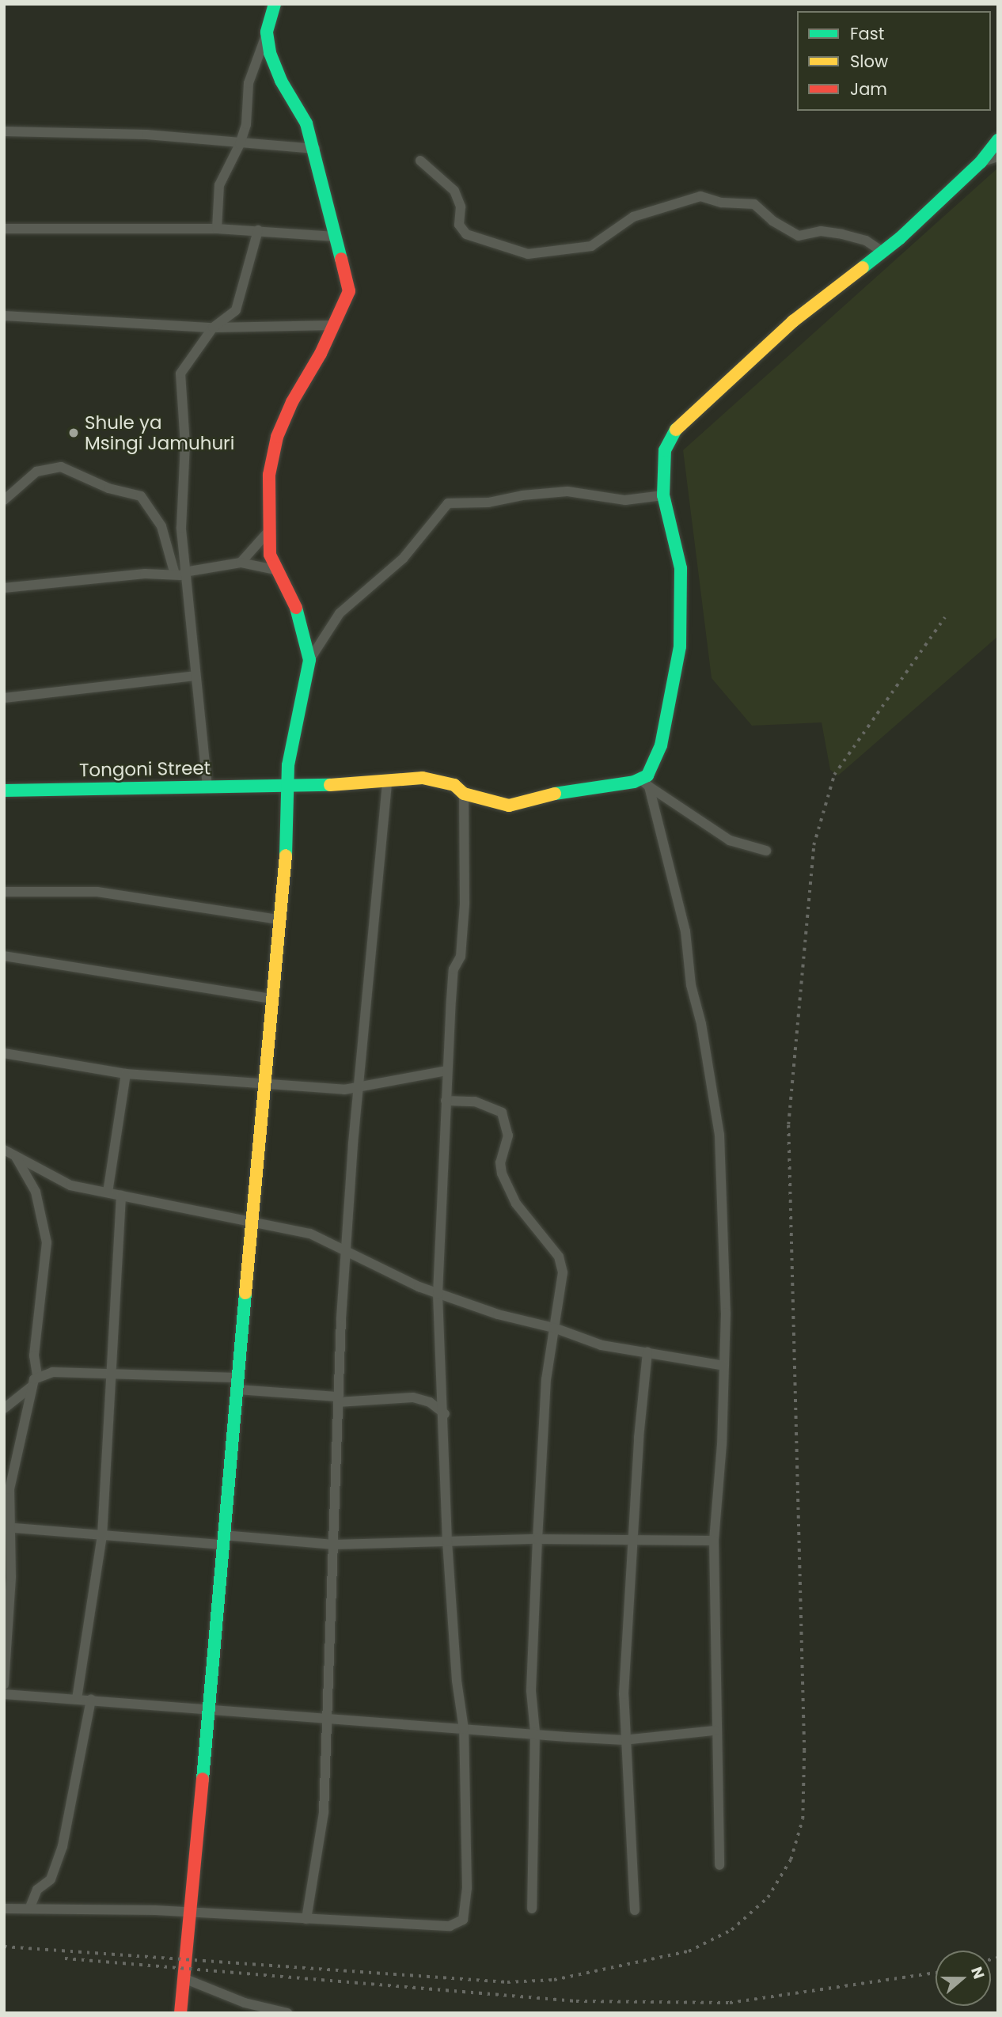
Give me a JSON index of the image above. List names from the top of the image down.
{
  "streets": {
    "street": ["Tongoni Street"]
  },
  "places": ["Shule ya Msingi Jamuhuri"],
  "legend": ["Fast", "Slow", "Jam"],
  "north": "right"
}
